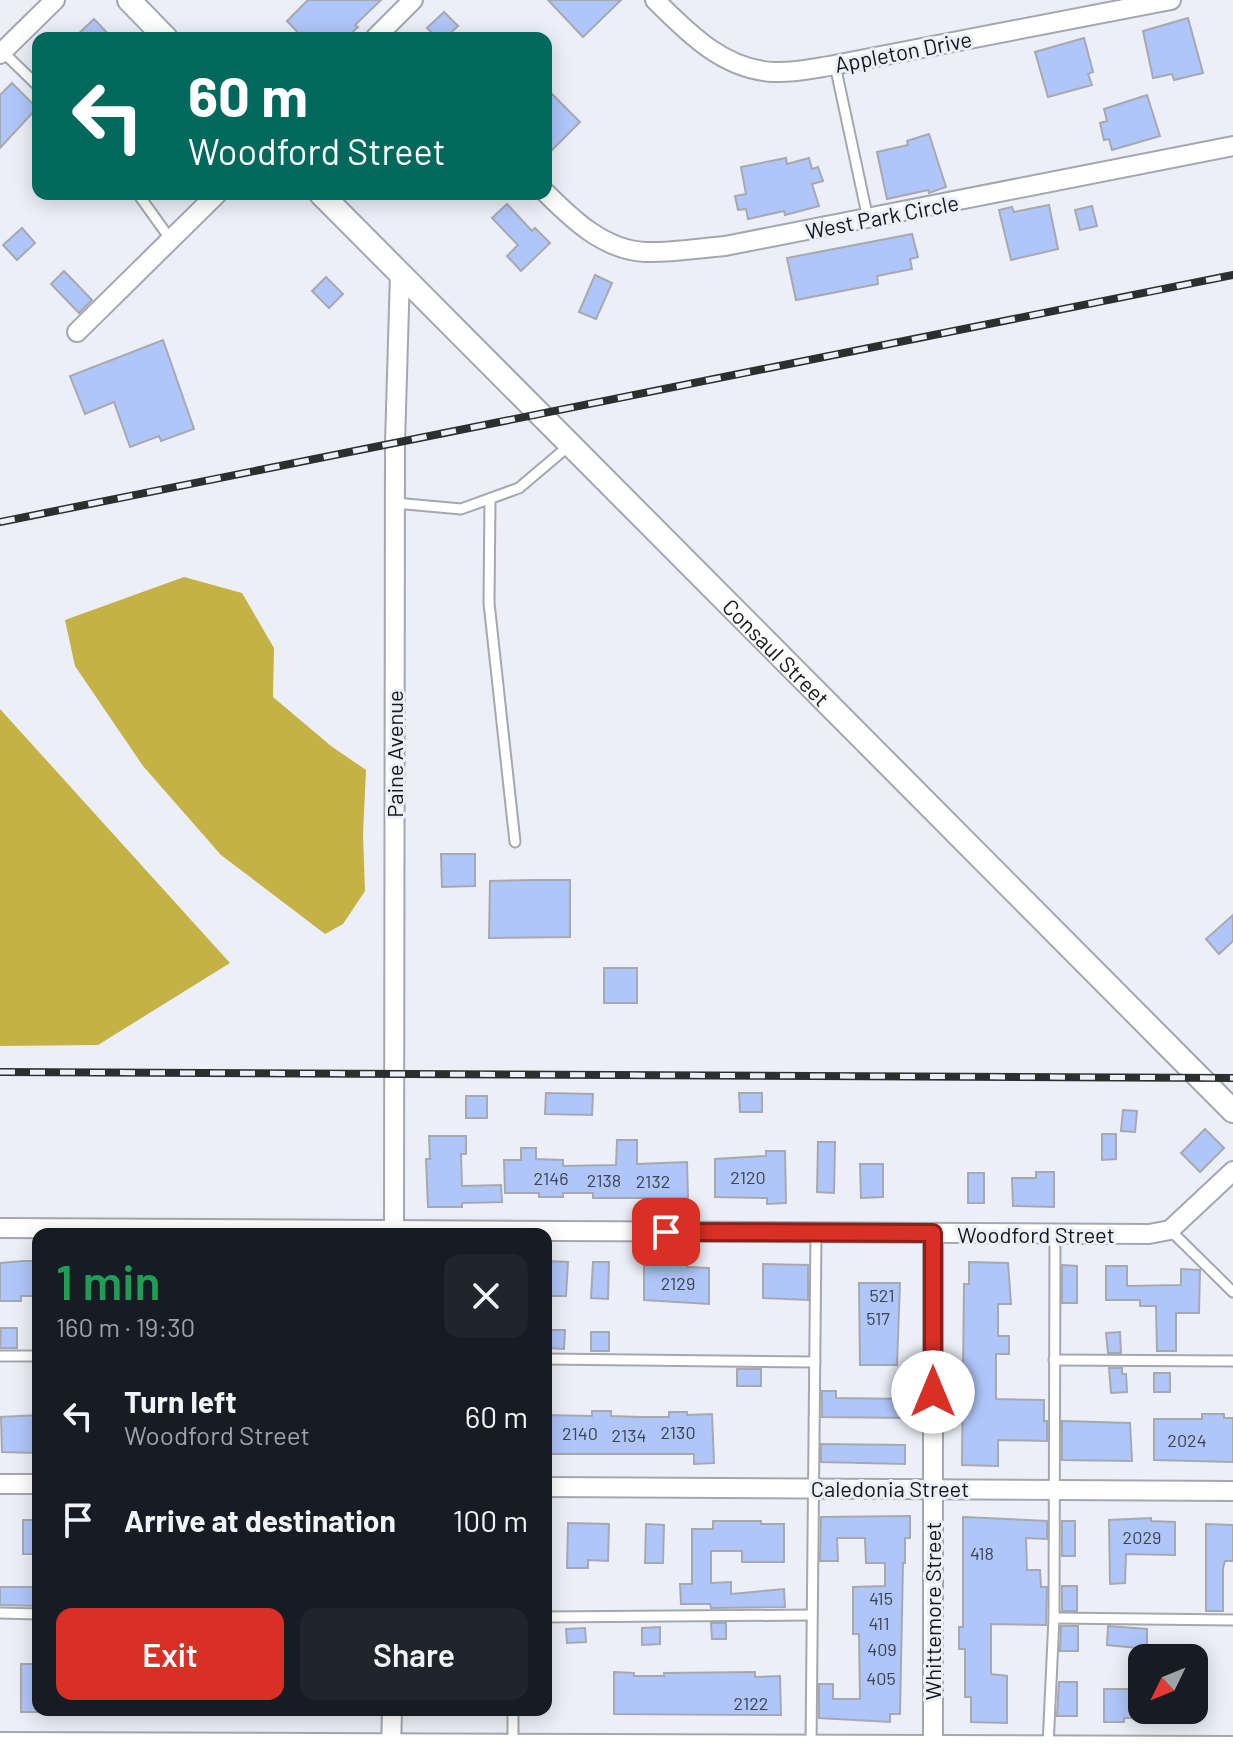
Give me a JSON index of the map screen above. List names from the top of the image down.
{
  "streets": {
    "street": [
      "Appleton Drive",
      "West Park Circle",
      "Consaul Street",
      "Paine Avenue",
      "Woodford Street",
      "Caledonia Street",
      "Whittemore Street"
    ]
  },
  "crossings": [
    ["Consaul Street", "Paine Avenue"],
    ["Woodford Street", "Whittemore Street"],
    ["Caledonia Street", "Whittemore Street"]
  ],
  "house_numbers": [
    "2120",
    "2146",
    "2138",
    "2132",
    "2129",
    "521",
    "517",
    "2130",
    "2140",
    "2134",
    "2024",
    "2029",
    "418",
    "415",
    "411",
    "409",
    "405",
    "2122"
  ],
  "north": "bottom left",
  "page": {
    "turn": ["60 m", "Woodford Street"],
    "heading": ["1 min", "160 m · 19:30"],
    "list": [
      {
        "name": "Turn left",
        "note": "Woodford Street",
        "value": "60 m"
      },
      {
        "name": "Arrive at destination",
        "value": "100 m"
      }
    ],
    "buttons": ["Exit", "Share"]
  }
}
